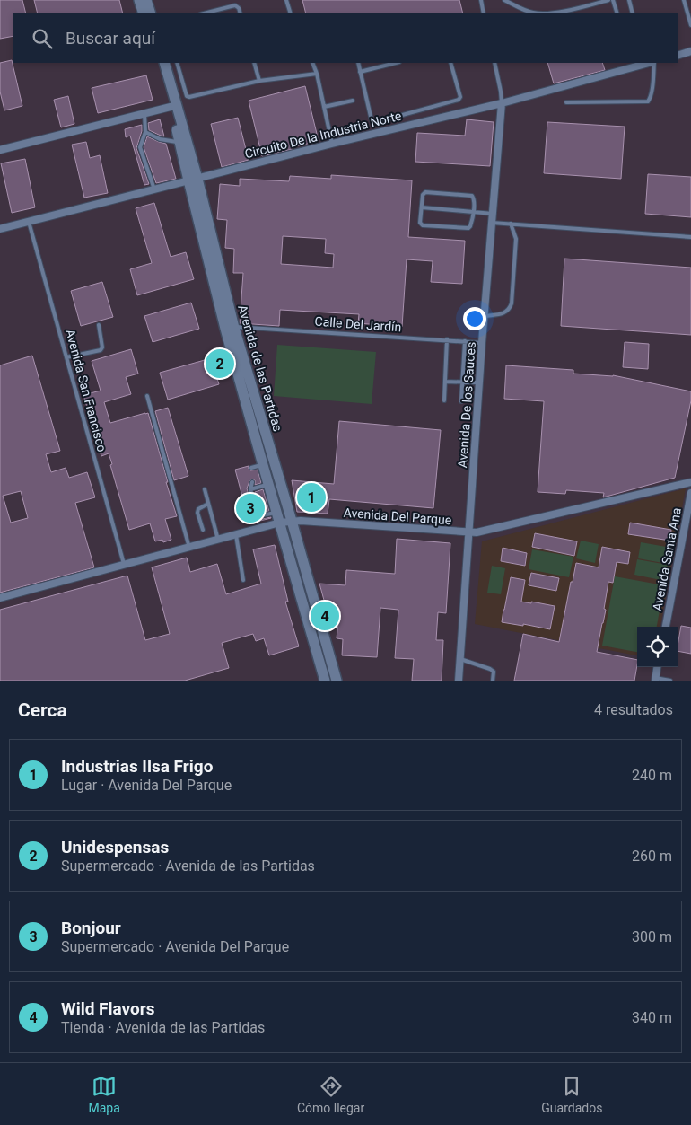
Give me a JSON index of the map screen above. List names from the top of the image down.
{
  "streets": {
    "main road": ["Avenida de las Partidas"],
    "street": [
      "Circuito De la Industria Norte",
      "Avenida De los Sauces",
      "Avenida Del Parque",
      "Avenida Santa Ana"
    ],
    "lane": ["Calle Del Jardín", "Avenida San Francisco"]
  },
  "crossings": [
    ["Circuito De la Industria Norte", "Avenida de las Partidas"],
    ["Circuito De la Industria Norte", "Avenida San Francisco"],
    ["Circuito De la Industria Norte", "Avenida De los Sauces"],
    ["Calle Del Jardín", "Avenida de las Partidas"],
    ["Calle Del Jardín", "Avenida De los Sauces"],
    ["Avenida de las Partidas", "Avenida Del Parque"],
    ["Avenida San Francisco", "Avenida Del Parque"],
    ["Avenida De los Sauces", "Avenida Del Parque"]
  ],
  "page": {
    "search": "Buscar aquí",
    "pins": [
      "2",
      "1",
      "3",
      "4"
    ],
    "heading": ["Cerca", "4 resultados"],
    "list": [
      {
        "mark": "1",
        "name": "Industrias Ilsa Frigo",
        "note": "Lugar · Avenida Del Parque",
        "value": "240 m"
      },
      {
        "mark": "2",
        "name": "Unidespensas",
        "note": "Supermercado · Avenida de las Partidas",
        "value": "260 m"
      },
      {
        "mark": "3",
        "name": "Bonjour",
        "note": "Supermercado · Avenida Del Parque",
        "value": "300 m"
      },
      {
        "mark": "4",
        "name": "Wild Flavors",
        "note": "Tienda · Avenida de las Partidas",
        "value": "340 m"
      }
    ],
    "nav": ["Mapa", "Cómo llegar", "Guardados"]
  }
}
